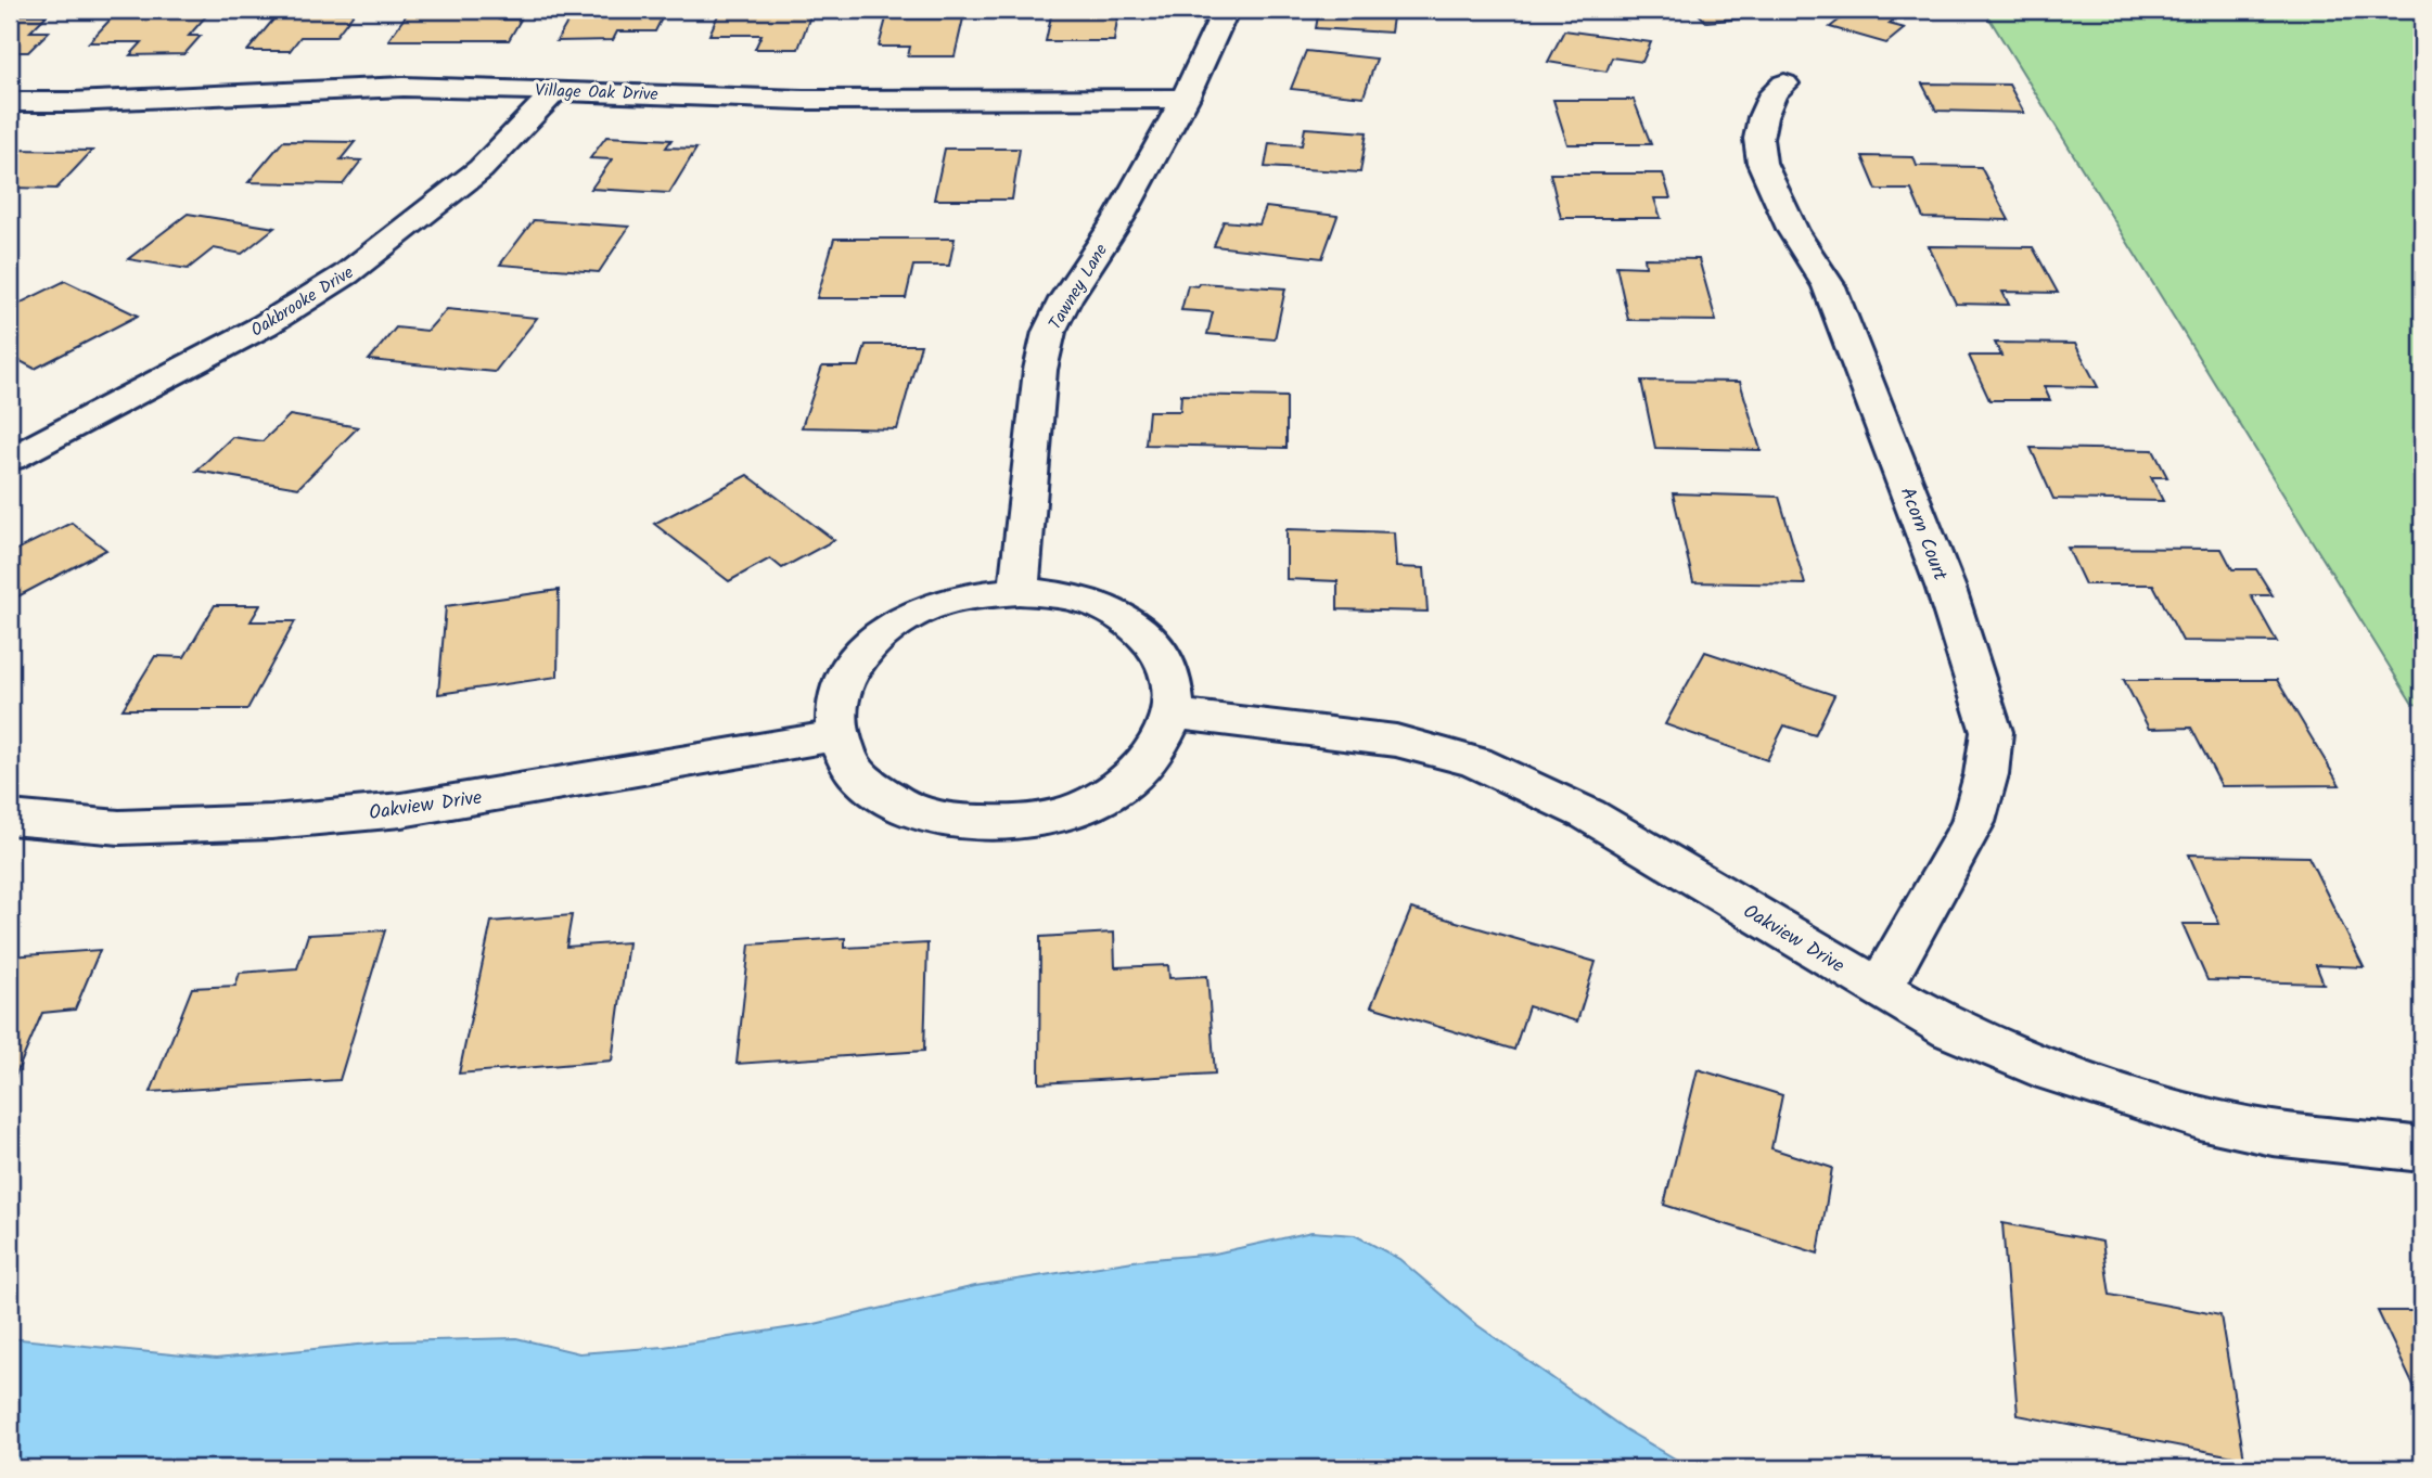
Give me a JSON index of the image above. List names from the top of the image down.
{
  "streets": {
    "street": [
      "Village Oak Drive",
      "Tawney Lane",
      "Oakbrooke Drive",
      "Acorn Court",
      "Oakview Drive"
    ]
  },
  "crossings": [
    ["Village Oak Drive", "Tawney Lane"],
    ["Village Oak Drive", "Oakbrooke Drive"],
    ["Acorn Court", "Oakview Drive"]
  ]
}
